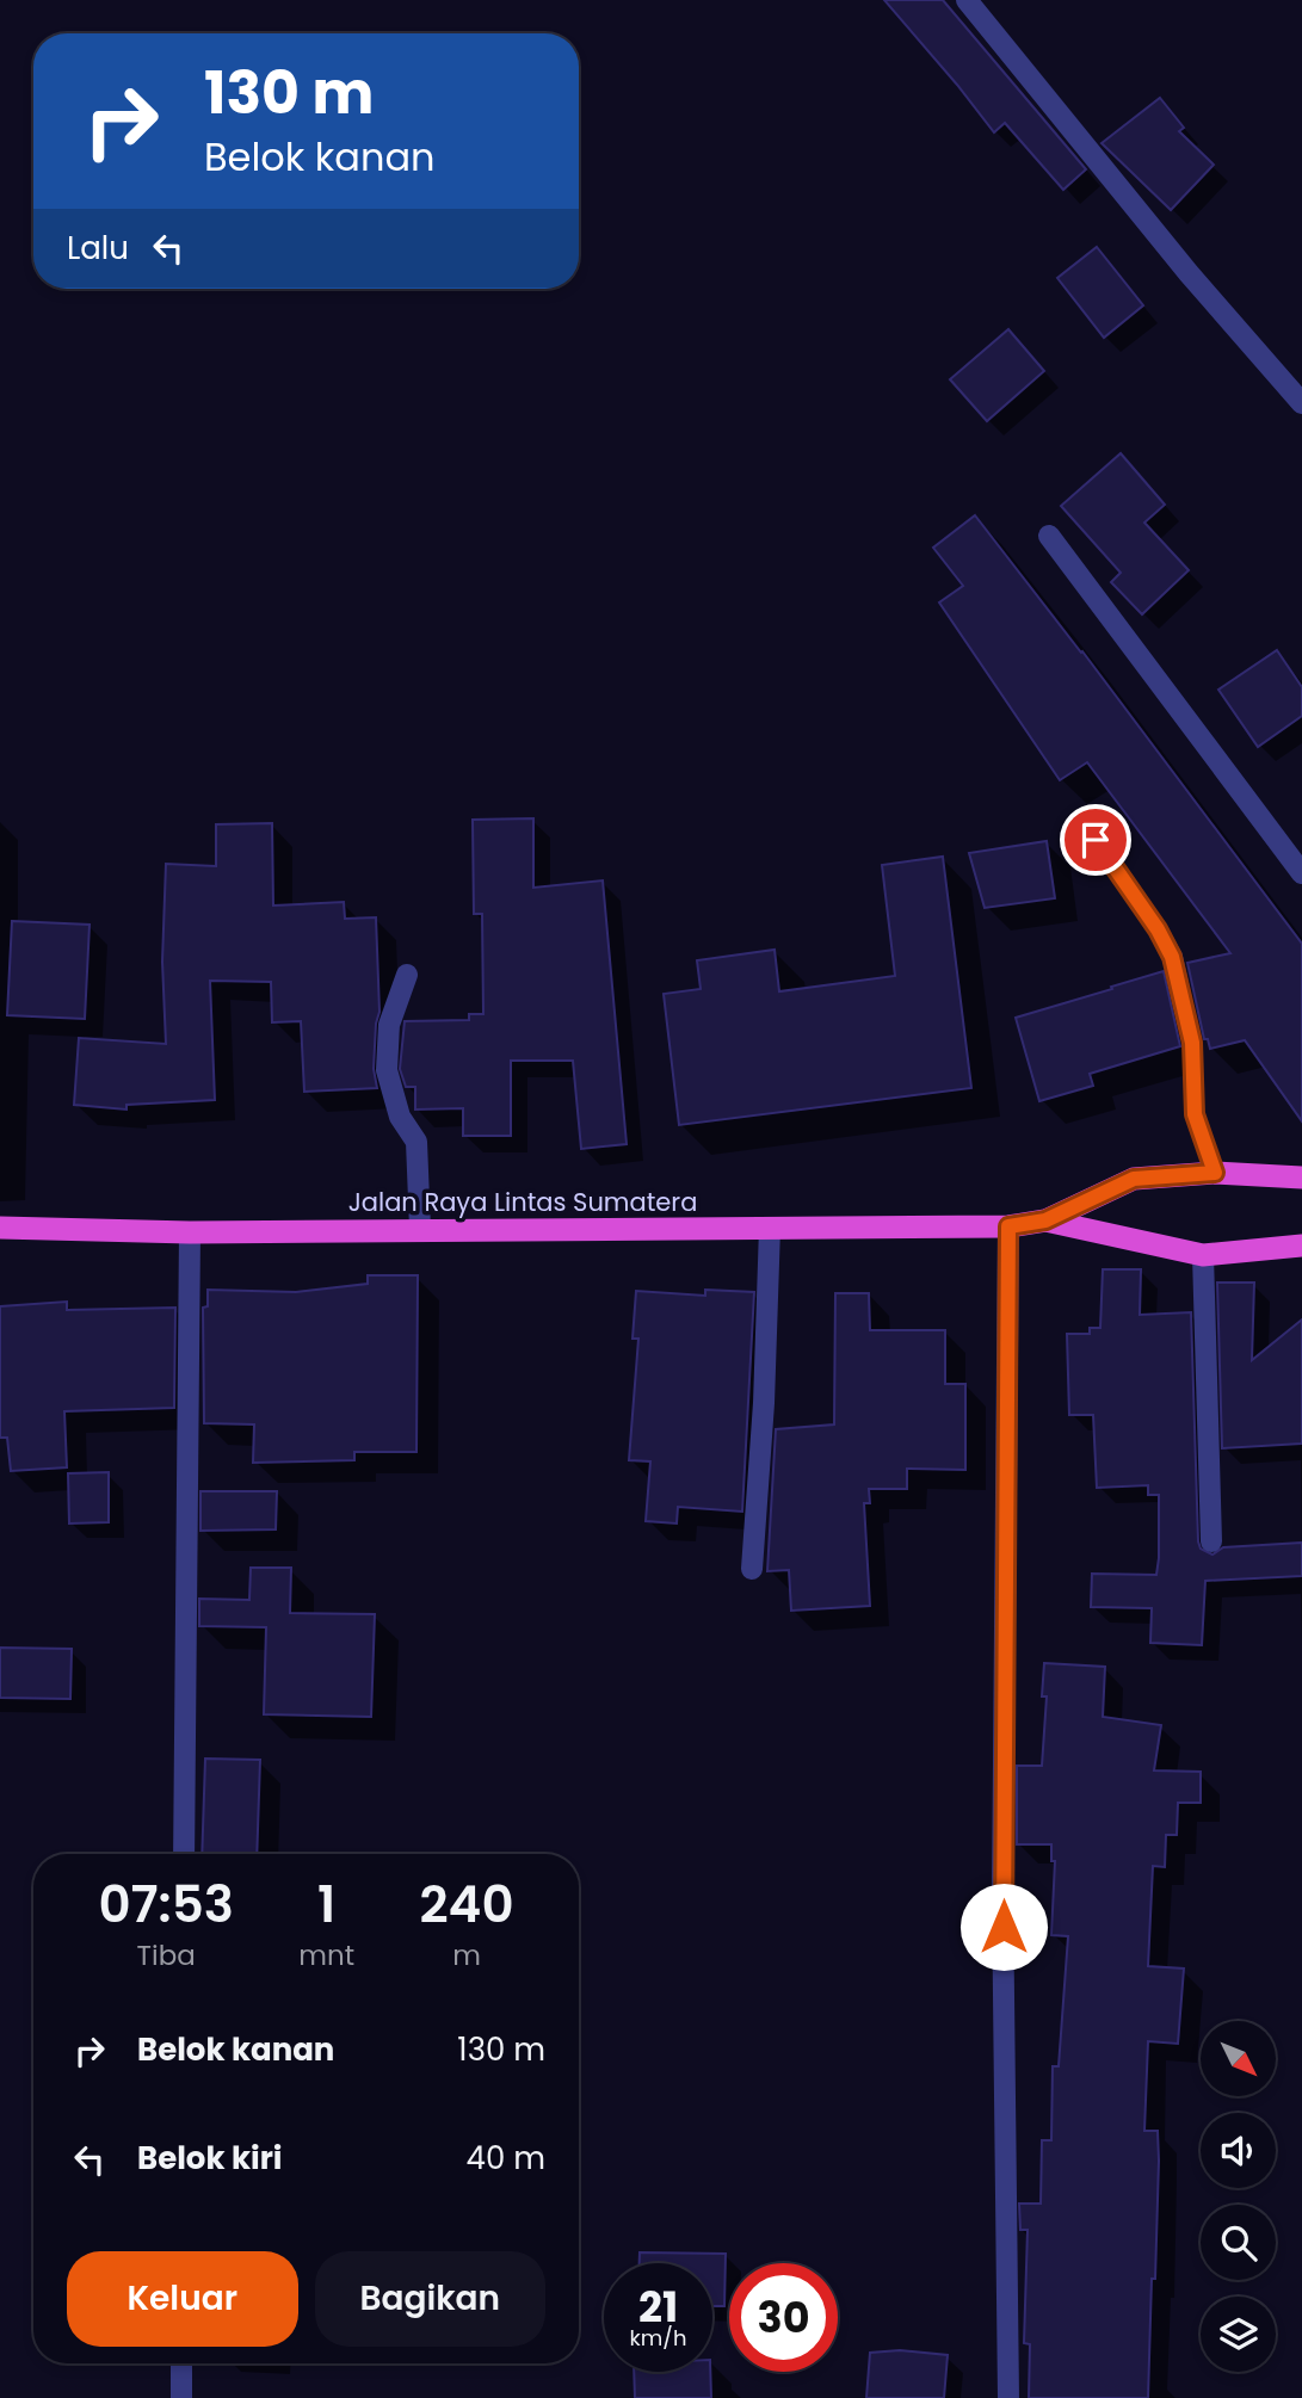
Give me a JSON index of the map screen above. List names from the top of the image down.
{
  "streets": {
    "highway": ["Jalan Raya Lintas Sumatera"]
  },
  "north": "bottom right",
  "page": {
    "turn": ["130 m", "Belok kanan"],
    "then": "Lalu",
    "eta": [
      "07:53",
      "Tiba",
      "1",
      "mnt",
      "240",
      "m"
    ],
    "list": [
      {
        "name": "Belok kanan",
        "value": "130 m"
      },
      {
        "name": "Belok kiri",
        "value": "40 m"
      }
    ],
    "buttons": ["Keluar", "Bagikan"],
    "speed": "21 km/h",
    "limit": "30"
  }
}
